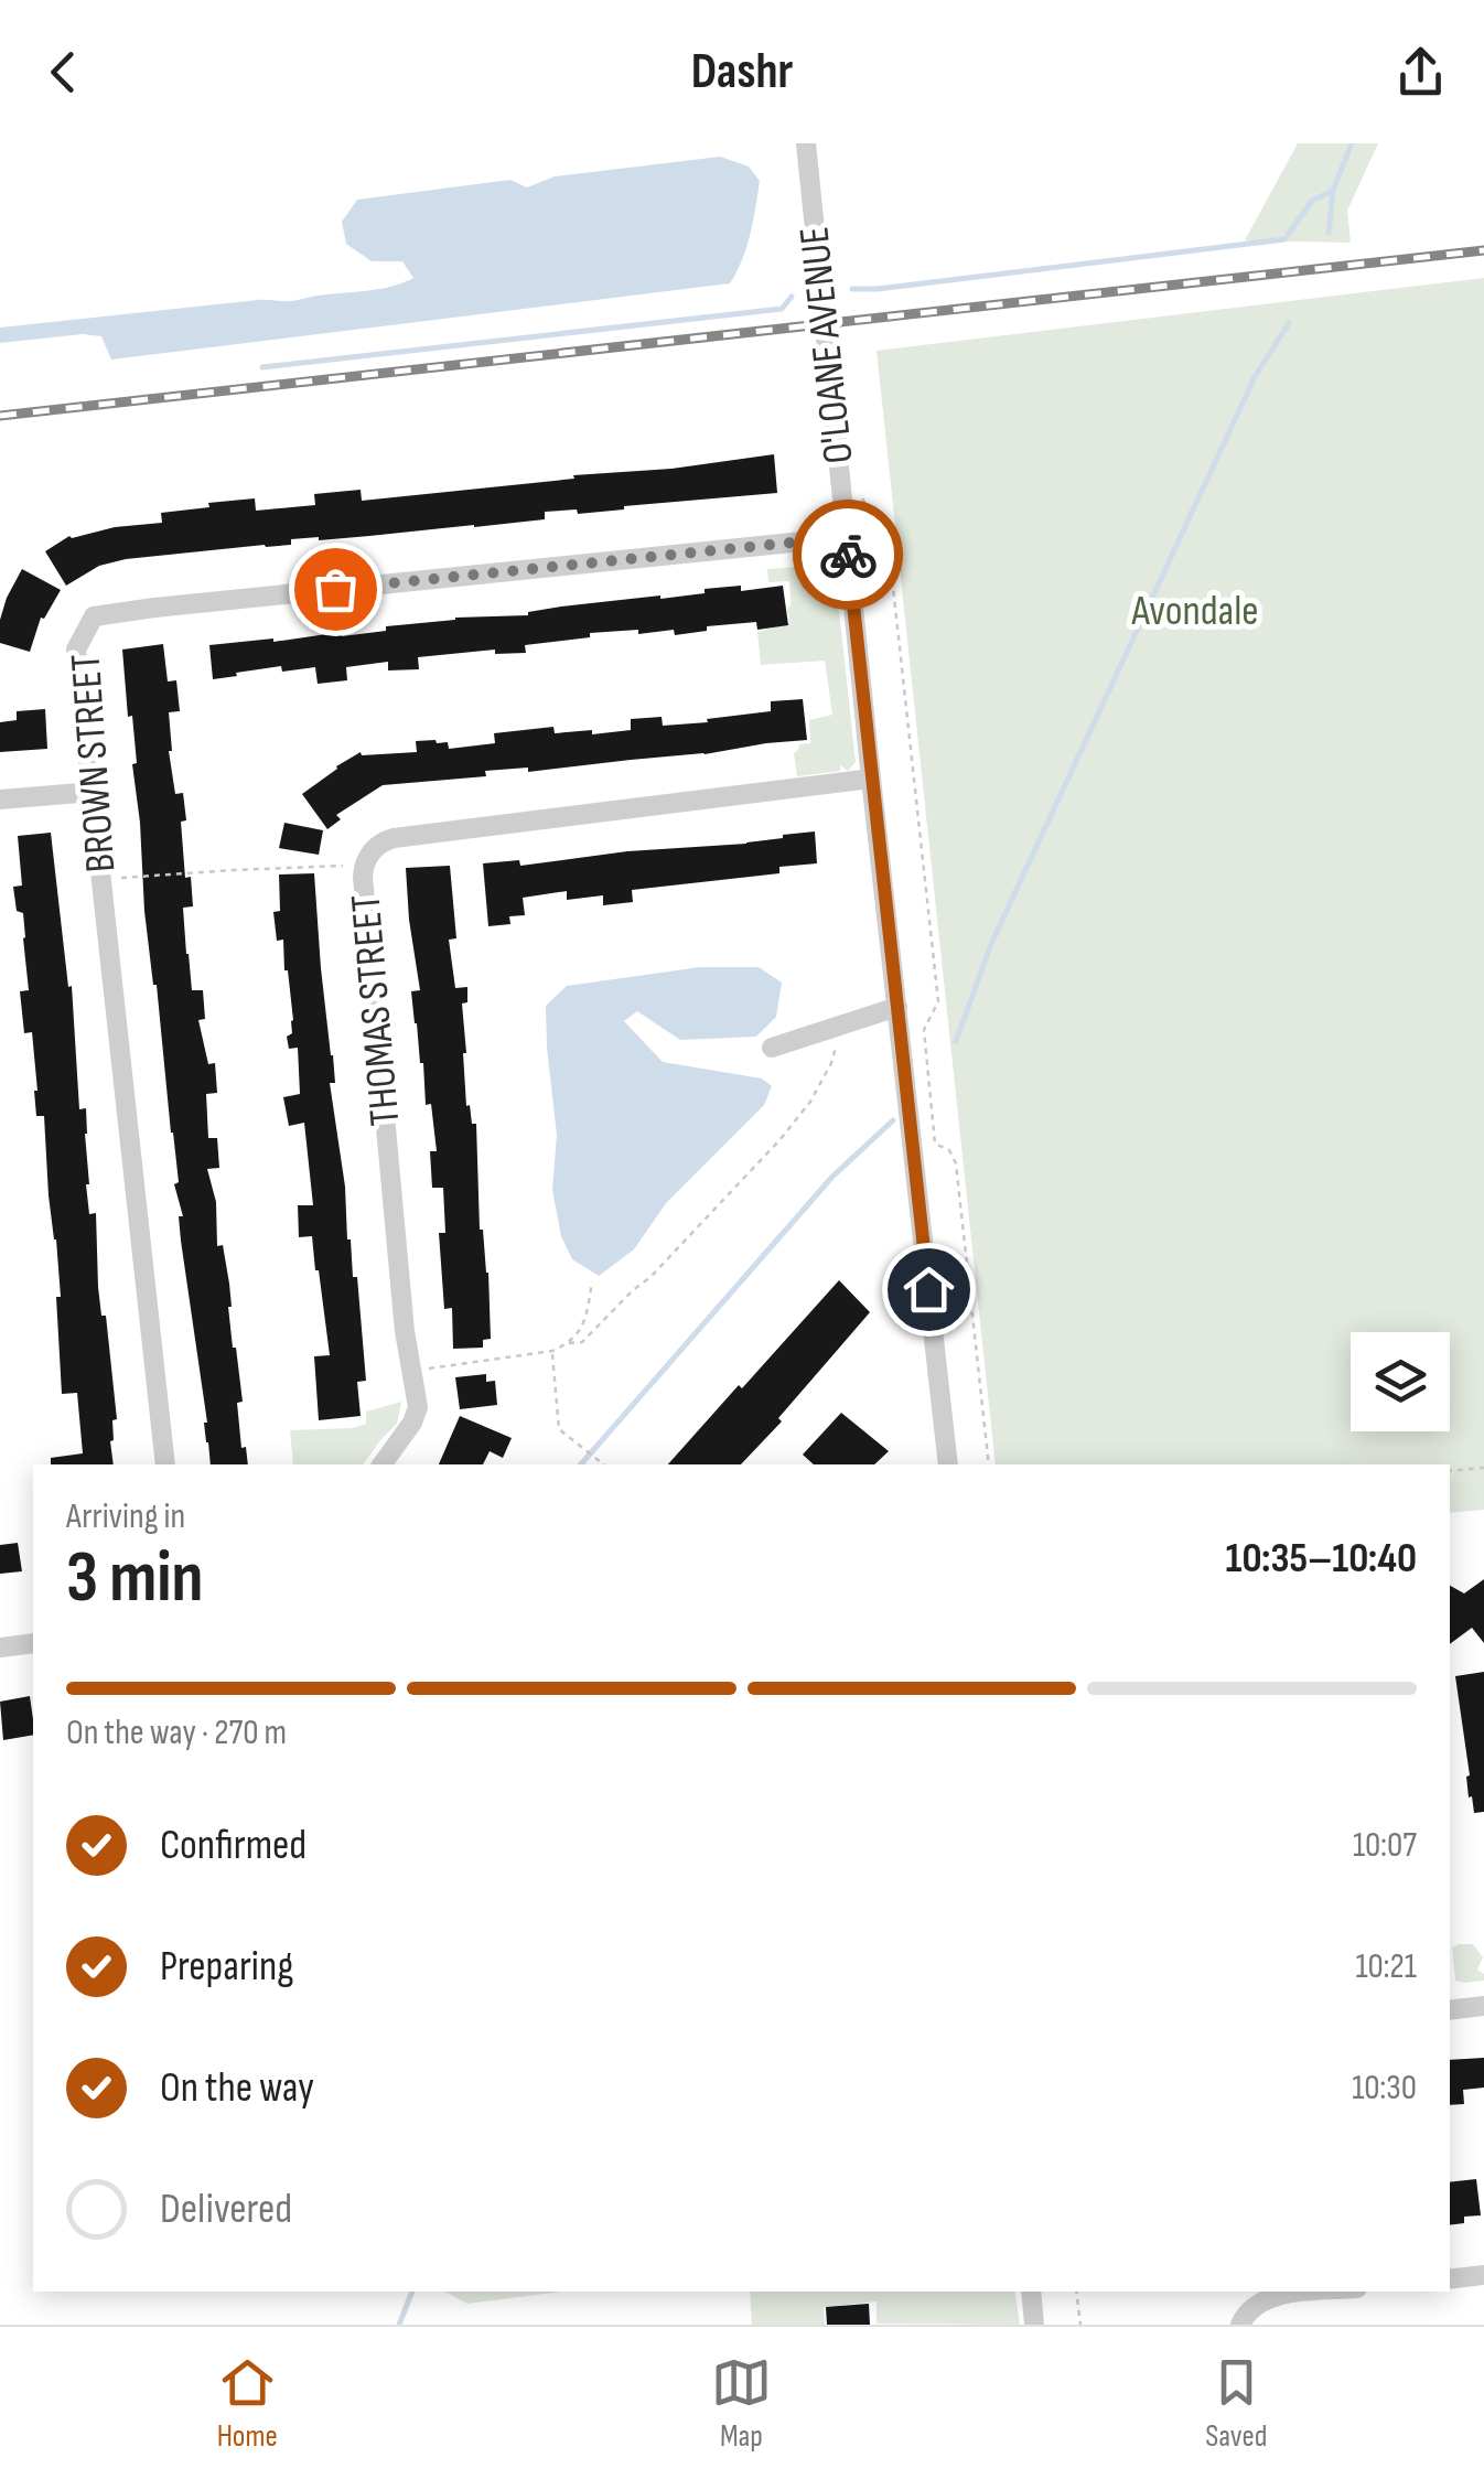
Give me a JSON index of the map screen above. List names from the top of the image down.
{
  "streets": {
    "street": ["O'LOANE AVENUE", "BROWN STREET", "THOMAS STREET"]
  },
  "crossings": [
    ["O'LOANE AVENUE", "BROWN STREET"],
    ["O'LOANE AVENUE", "THOMAS STREET"]
  ],
  "parks": ["Avondale"],
  "page": {
    "header": "Dashr",
    "heading": ["3 min", "Arriving in", "10:35–10:40"],
    "bar": "On the way · 270 m",
    "list": [
      ["Confirmed", "10:07"],
      ["Preparing", "10:21"],
      ["On the way", "10:30"],
      "Delivered"
    ],
    "tabs": ["Home", "Map", "Saved"]
  }
}
